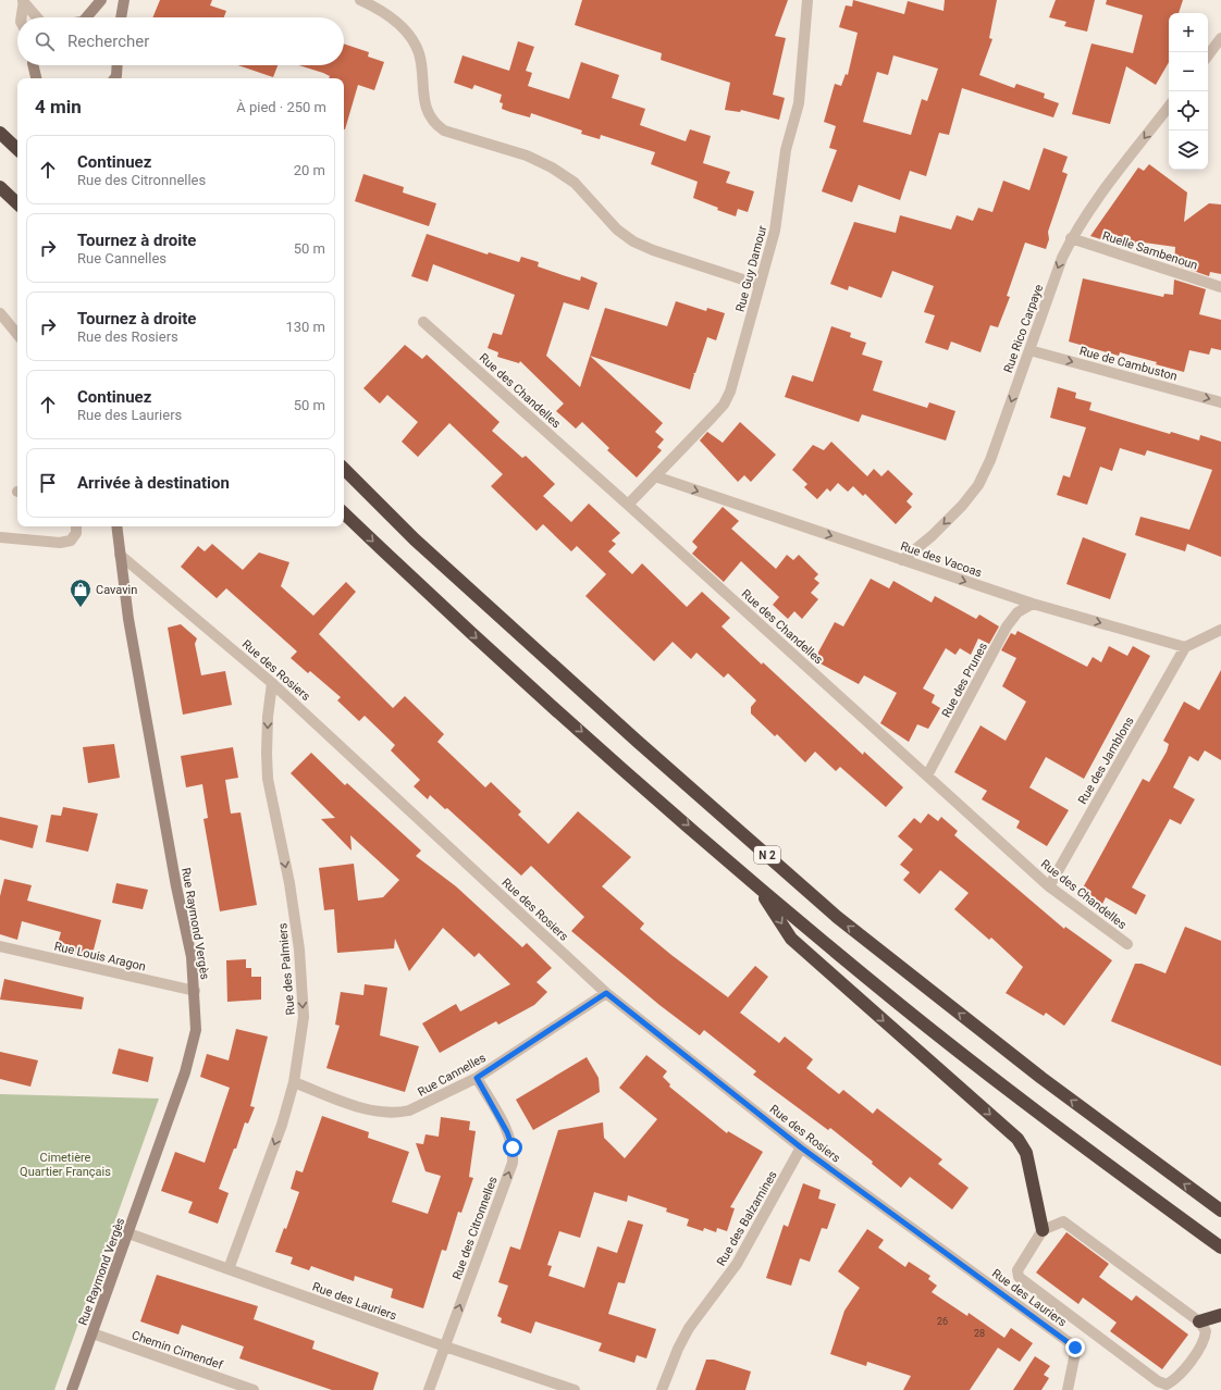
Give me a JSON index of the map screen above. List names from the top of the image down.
{
  "streets": {
    "highway": ["N 2"],
    "main road": ["Rue Raymond Vergès"],
    "street": [
      "Ruelle Sambenoun",
      "Rue Guy Damour",
      "Rue Rico Carpaye",
      "Rue de Cambuston",
      "Rue des Chandelles",
      "Rue des Vacoas",
      "Rue des Rosiers",
      "Rue des Prunes",
      "Rue des Jamblons",
      "Rue Louis Aragon",
      "Rue des Palmiers",
      "Rue Cannelles",
      "Rue des Balzamines",
      "Rue des Citronnelles",
      "Rue des Lauriers",
      "Chemin Cimendef"
    ]
  },
  "crossings": [
    ["Ruelle Sambenoun", "Rue Rico Carpaye"],
    ["Rue Guy Damour", "Rue des Chandelles"],
    ["Rue Guy Damour", "Rue des Vacoas"],
    ["Rue Rico Carpaye", "Rue de Cambuston"],
    ["Rue Rico Carpaye", "Rue des Vacoas"],
    ["Rue des Chandelles", "Rue des Prunes"],
    ["Rue des Chandelles", "Rue des Jamblons"],
    ["Rue des Vacoas", "Rue des Prunes"],
    ["Rue des Vacoas", "Rue des Jamblons"],
    ["Rue des Rosiers", "Rue Raymond Vergès"],
    ["Rue des Rosiers", "Rue des Palmiers"],
    ["Rue des Rosiers", "Rue Cannelles"],
    ["Rue des Rosiers", "Rue des Balzamines"],
    ["Rue des Rosiers", "Rue des Lauriers"],
    ["Rue Raymond Vergès", "Rue Louis Aragon"],
    ["Rue Raymond Vergès", "Rue des Lauriers"],
    ["Rue Raymond Vergès", "Chemin Cimendef"],
    ["Rue des Palmiers", "Rue Cannelles"],
    ["Rue des Palmiers", "Rue des Lauriers"],
    ["Rue Cannelles", "Rue des Citronnelles"],
    ["Rue des Citronnelles", "Rue des Lauriers"]
  ],
  "one_way": [
    "Rue Rico Carpaye",
    "Rue de Cambuston",
    "Rue des Vacoas",
    "Rue des Palmiers",
    "Rue des Citronnelles"
  ],
  "parks": ["Cimetière Quartier Français"],
  "places": {
    "shop": ["Cavavin"]
  },
  "house_numbers": ["26", "28"],
  "page": {
    "map_buttons": ["+", "−"],
    "search": "Rechercher",
    "heading": ["4 min", "À pied · 250 m"],
    "list": [
      ["Continuez", "Rue des Citronnelles", "20 m"],
      ["Tournez à droite", "Rue Cannelles", "50 m"],
      ["Tournez à droite", "Rue des Rosiers", "130 m"],
      ["Continuez", "Rue des Lauriers", "50 m"],
      "Arrivée à destination"
    ]
  }
}
